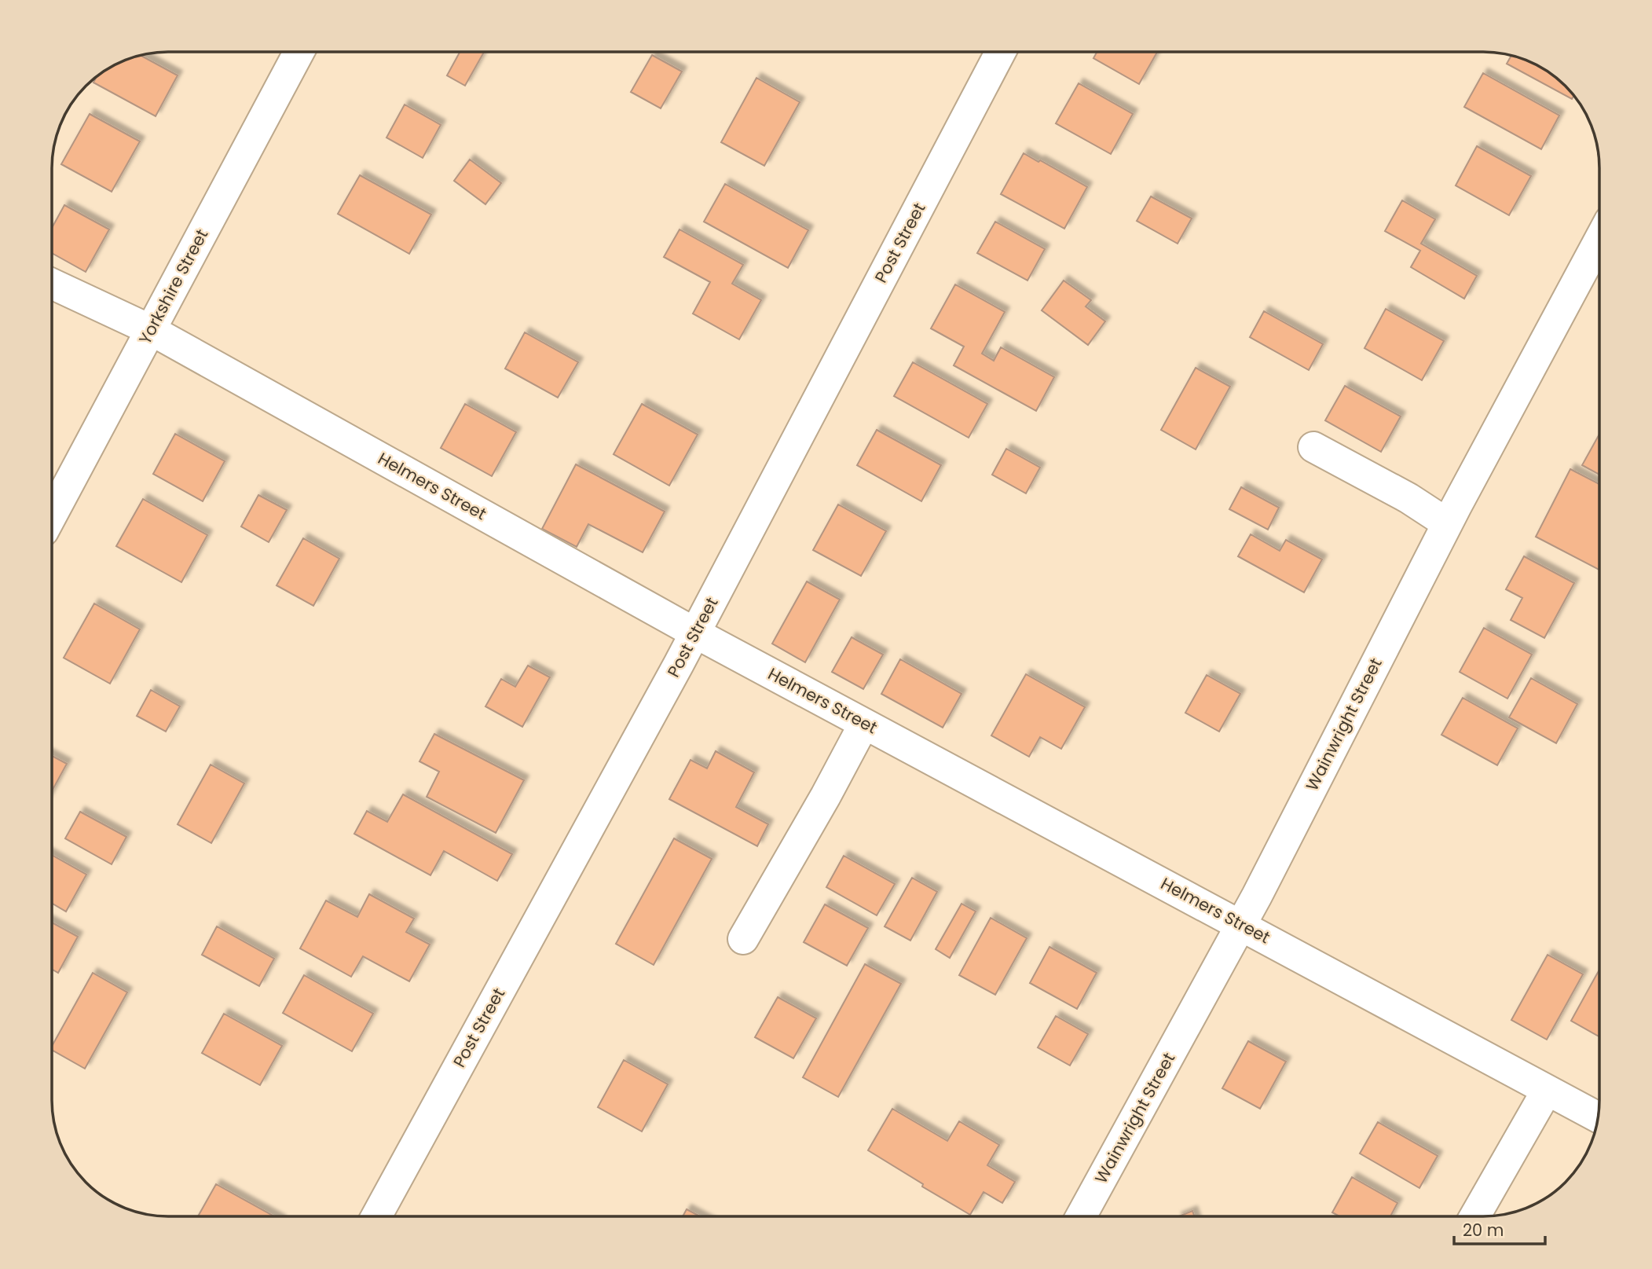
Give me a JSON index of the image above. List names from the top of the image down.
{
  "streets": {
    "street": [
      "Post Street",
      "Yorkshire Street",
      "Helmers Street",
      "Wainwright Street"
    ]
  },
  "crossings": [
    ["Post Street", "Helmers Street"],
    ["Yorkshire Street", "Helmers Street"],
    ["Helmers Street", "Wainwright Street"]
  ],
  "scale_bar": "20 m"
}
